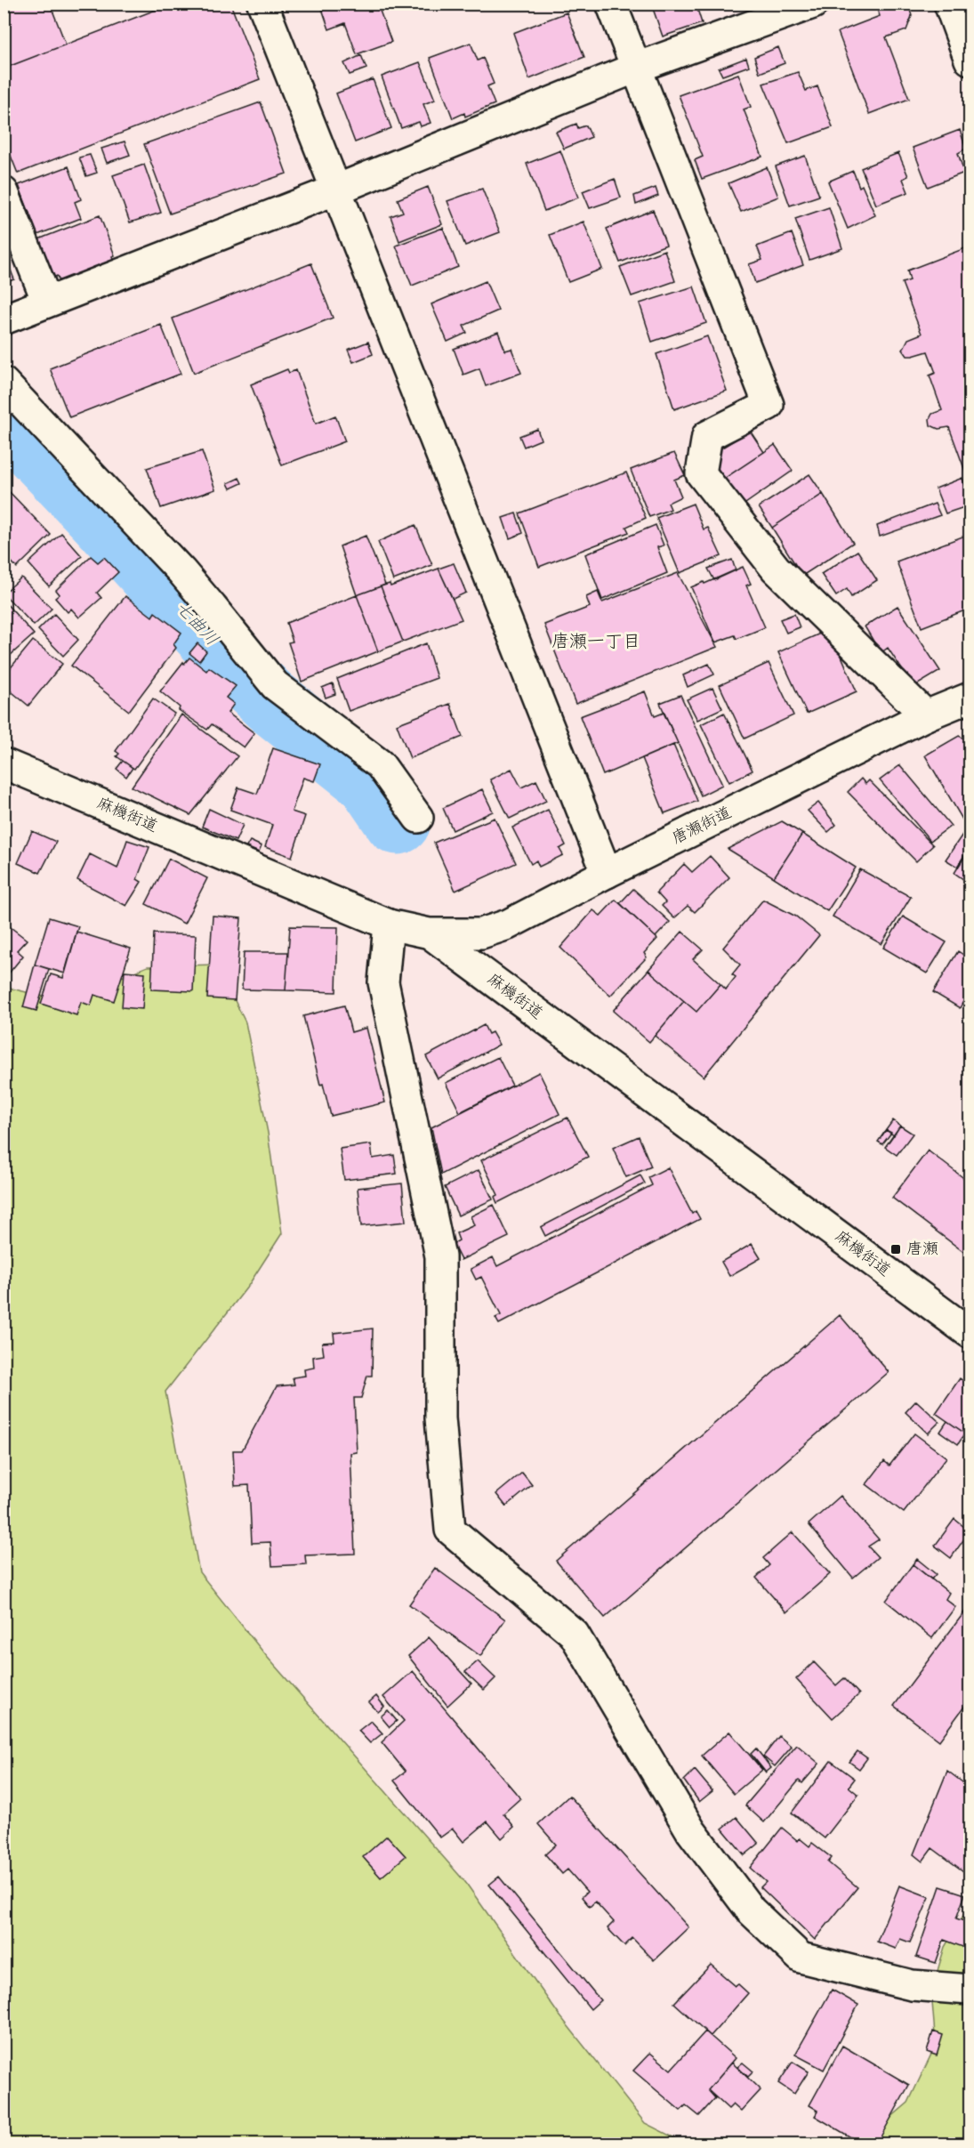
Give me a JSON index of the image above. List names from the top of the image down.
{
  "streets": {
    "street": ["麻機街道", "唐瀬街道"]
  },
  "crossings": [
    ["麻機街道", "唐瀬街道"]
  ],
  "districts": ["唐瀬一丁目"],
  "water": ["七曲川"],
  "places": {
    "transit": ["唐瀬"]
  }
}
